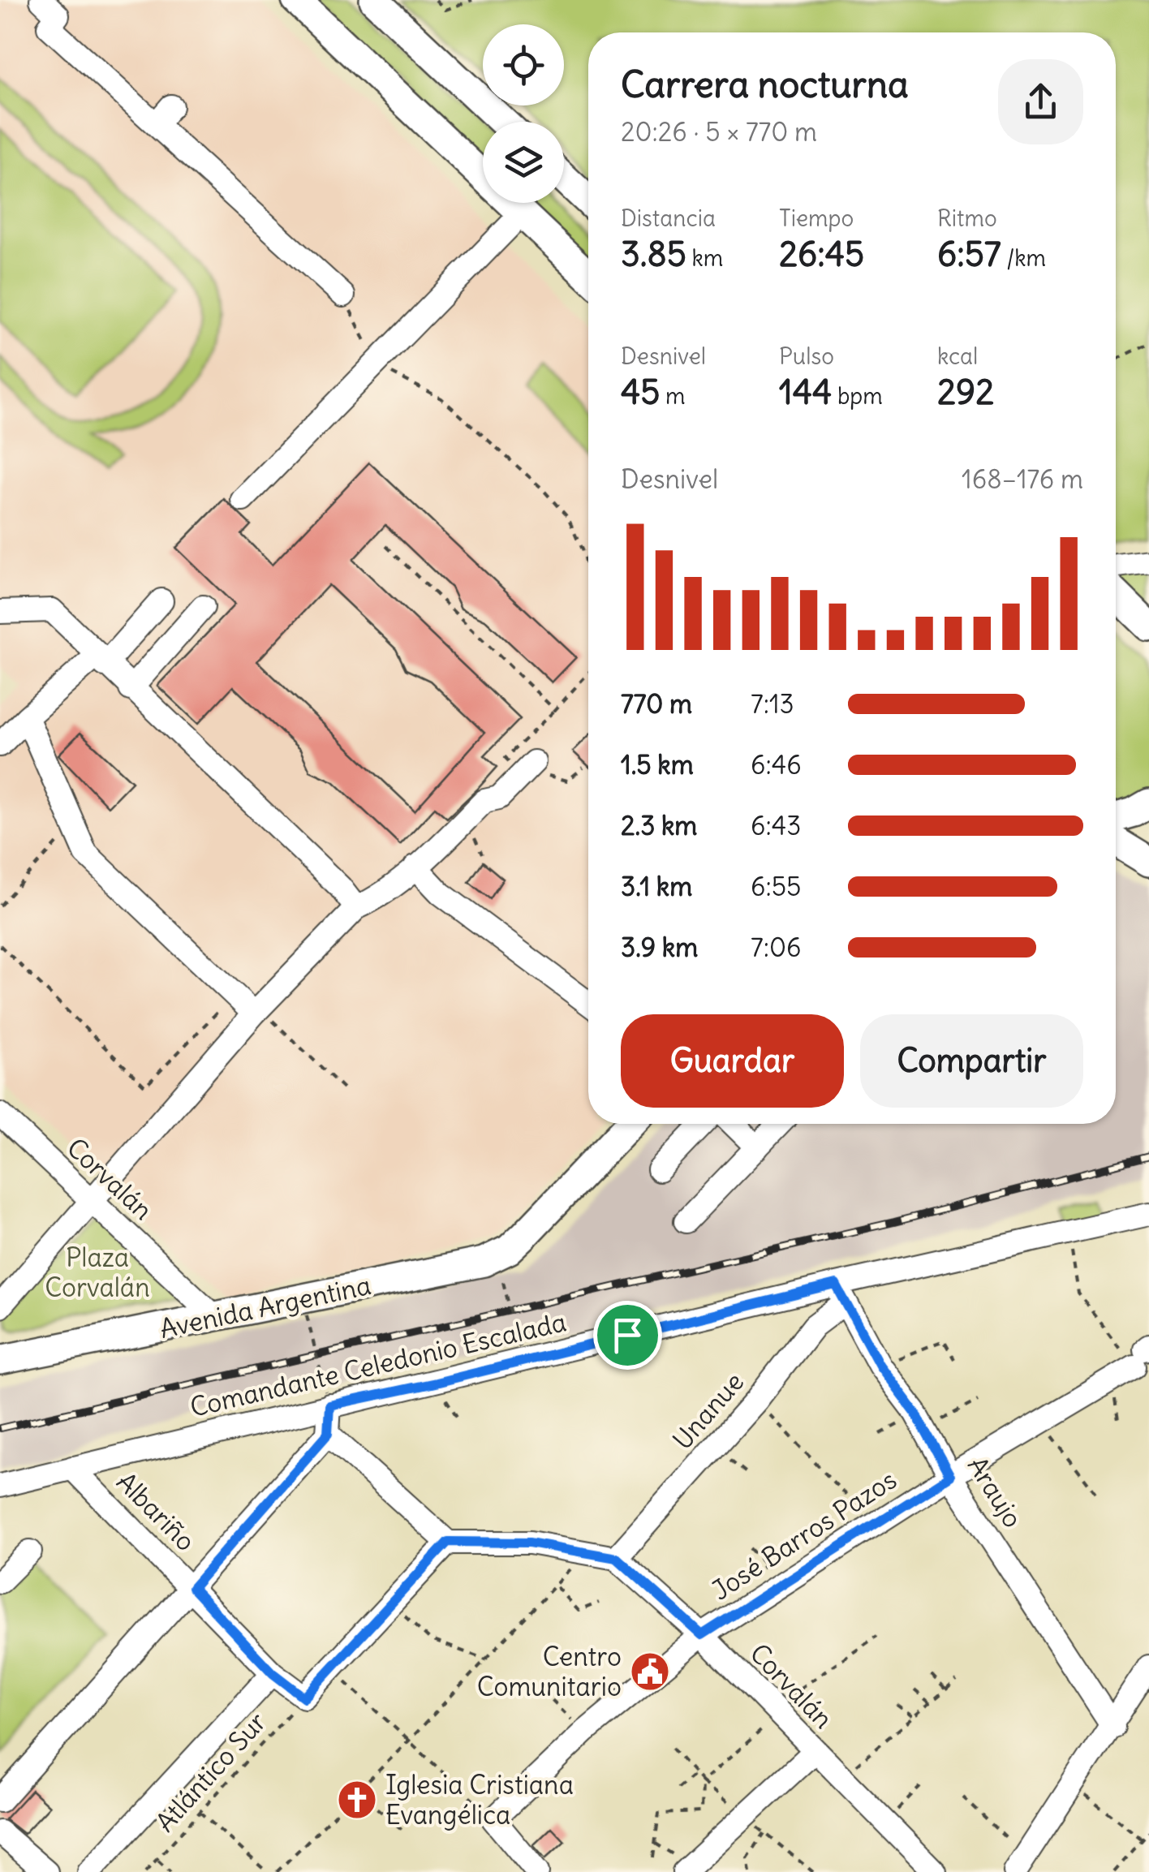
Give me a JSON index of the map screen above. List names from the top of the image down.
{
  "streets": {
    "main road": ["Avenida Argentina"],
    "street": [
      "Corvalán",
      "Comandante Celedonio Escalada",
      "Unanue",
      "Araujo",
      "Albariño",
      "José Barros Pazos"
    ],
    "path": ["Atlántico Sur"]
  },
  "crossings": [
    ["Corvalán", "Avenida Argentina"],
    ["Corvalán", "Unanue"],
    ["Corvalán", "José Barros Pazos"],
    ["Comandante Celedonio Escalada", "Unanue"],
    ["Comandante Celedonio Escalada", "Araujo"],
    ["Comandante Celedonio Escalada", "Albariño"],
    ["Unanue", "Araujo"],
    ["Araujo", "José Barros Pazos"],
    ["Albariño", "Atlántico Sur"]
  ],
  "parks": ["Plaza Corvalán"],
  "places": {
    "public building": ["Centro Comunitario"],
    "church": ["Iglesia Cristiana Evangélica"]
  },
  "page": {
    "heading": ["Carrera nocturna", "20:26 · 5 × 770 m"],
    "stats": [
      ["Distancia", "3.85 km"],
      ["Tiempo", "26:45"],
      ["Ritmo", "6:57 /km"],
      ["Desnivel", "45 m"],
      ["Pulso", "144 bpm"],
      ["kcal", "292"]
    ],
    "chart": ["Desnivel", "168–176 m"],
    "list": [
      {
        "name": "770 m",
        "note": "7:13"
      },
      {
        "name": "1.5 km",
        "note": "6:46"
      },
      {
        "name": "2.3 km",
        "note": "6:43"
      },
      {
        "name": "3.1 km",
        "note": "6:55"
      },
      {
        "name": "3.9 km",
        "note": "7:06"
      }
    ],
    "buttons": ["Guardar", "Compartir"]
  }
}
